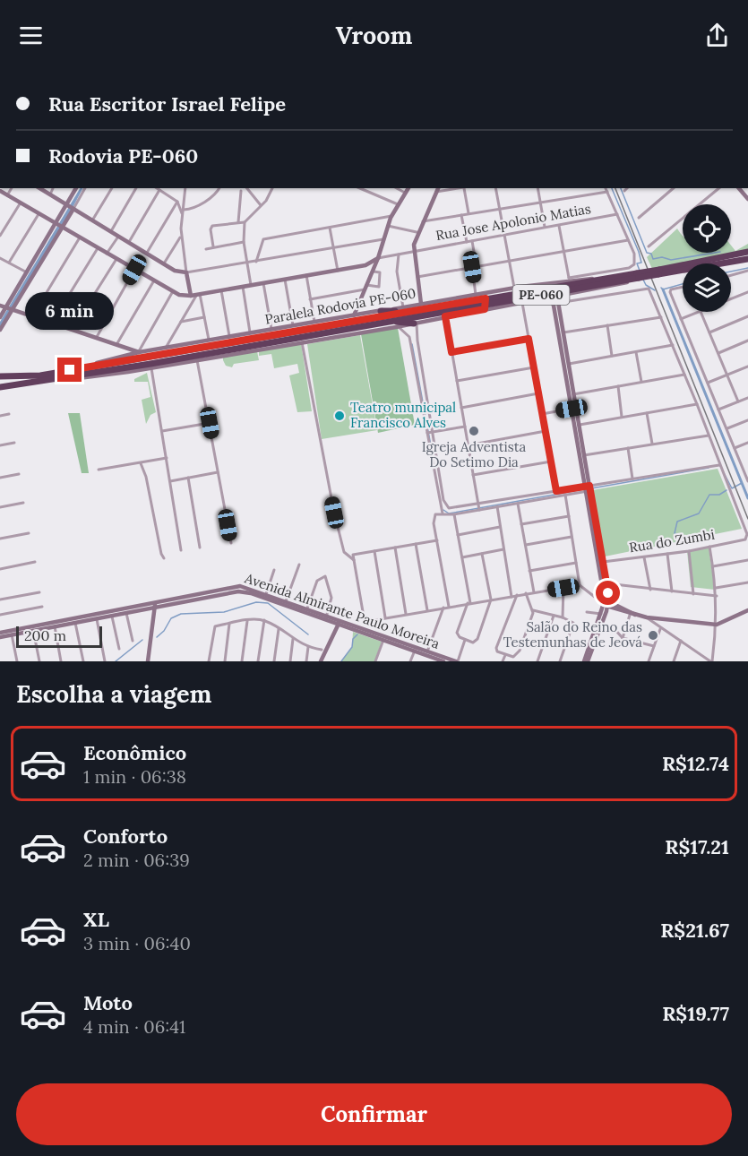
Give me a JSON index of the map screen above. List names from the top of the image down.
{
  "streets": {
    "highway": ["PE-060"],
    "street": [
      "Rua Jose Apolonio Matias",
      "Paralela Rodovia PE-060",
      "Rua do Zumbi",
      "Avenida Almirante Paulo Moreira"
    ]
  },
  "crossings": [
    ["PE-060", "Paralela Rodovia PE-060"]
  ],
  "places": ["Teatro municipal Francisco Alves", "Igreja Adventista Do Setimo Dia", "Salão do Reino das Testemunhas de Jeová"],
  "scale_bar": "200 m",
  "page": {
    "header": "Vroom",
    "banner": ["Rua Escritor Israel Felipe", "Rodovia PE-060"],
    "bubble": "6 min",
    "scale": "200 m",
    "heading": "Escolha a viagem",
    "list": [
      {
        "name": "Econômico",
        "note": "1 min · 06:38",
        "value": "R$12.74"
      },
      {
        "name": "Conforto",
        "note": "2 min · 06:39",
        "value": "R$17.21"
      },
      {
        "name": "XL",
        "note": "3 min · 06:40",
        "value": "R$21.67"
      },
      {
        "name": "Moto",
        "note": "4 min · 06:41",
        "value": "R$19.77"
      }
    ],
    "buttons": "Confirmar"
  }
}
